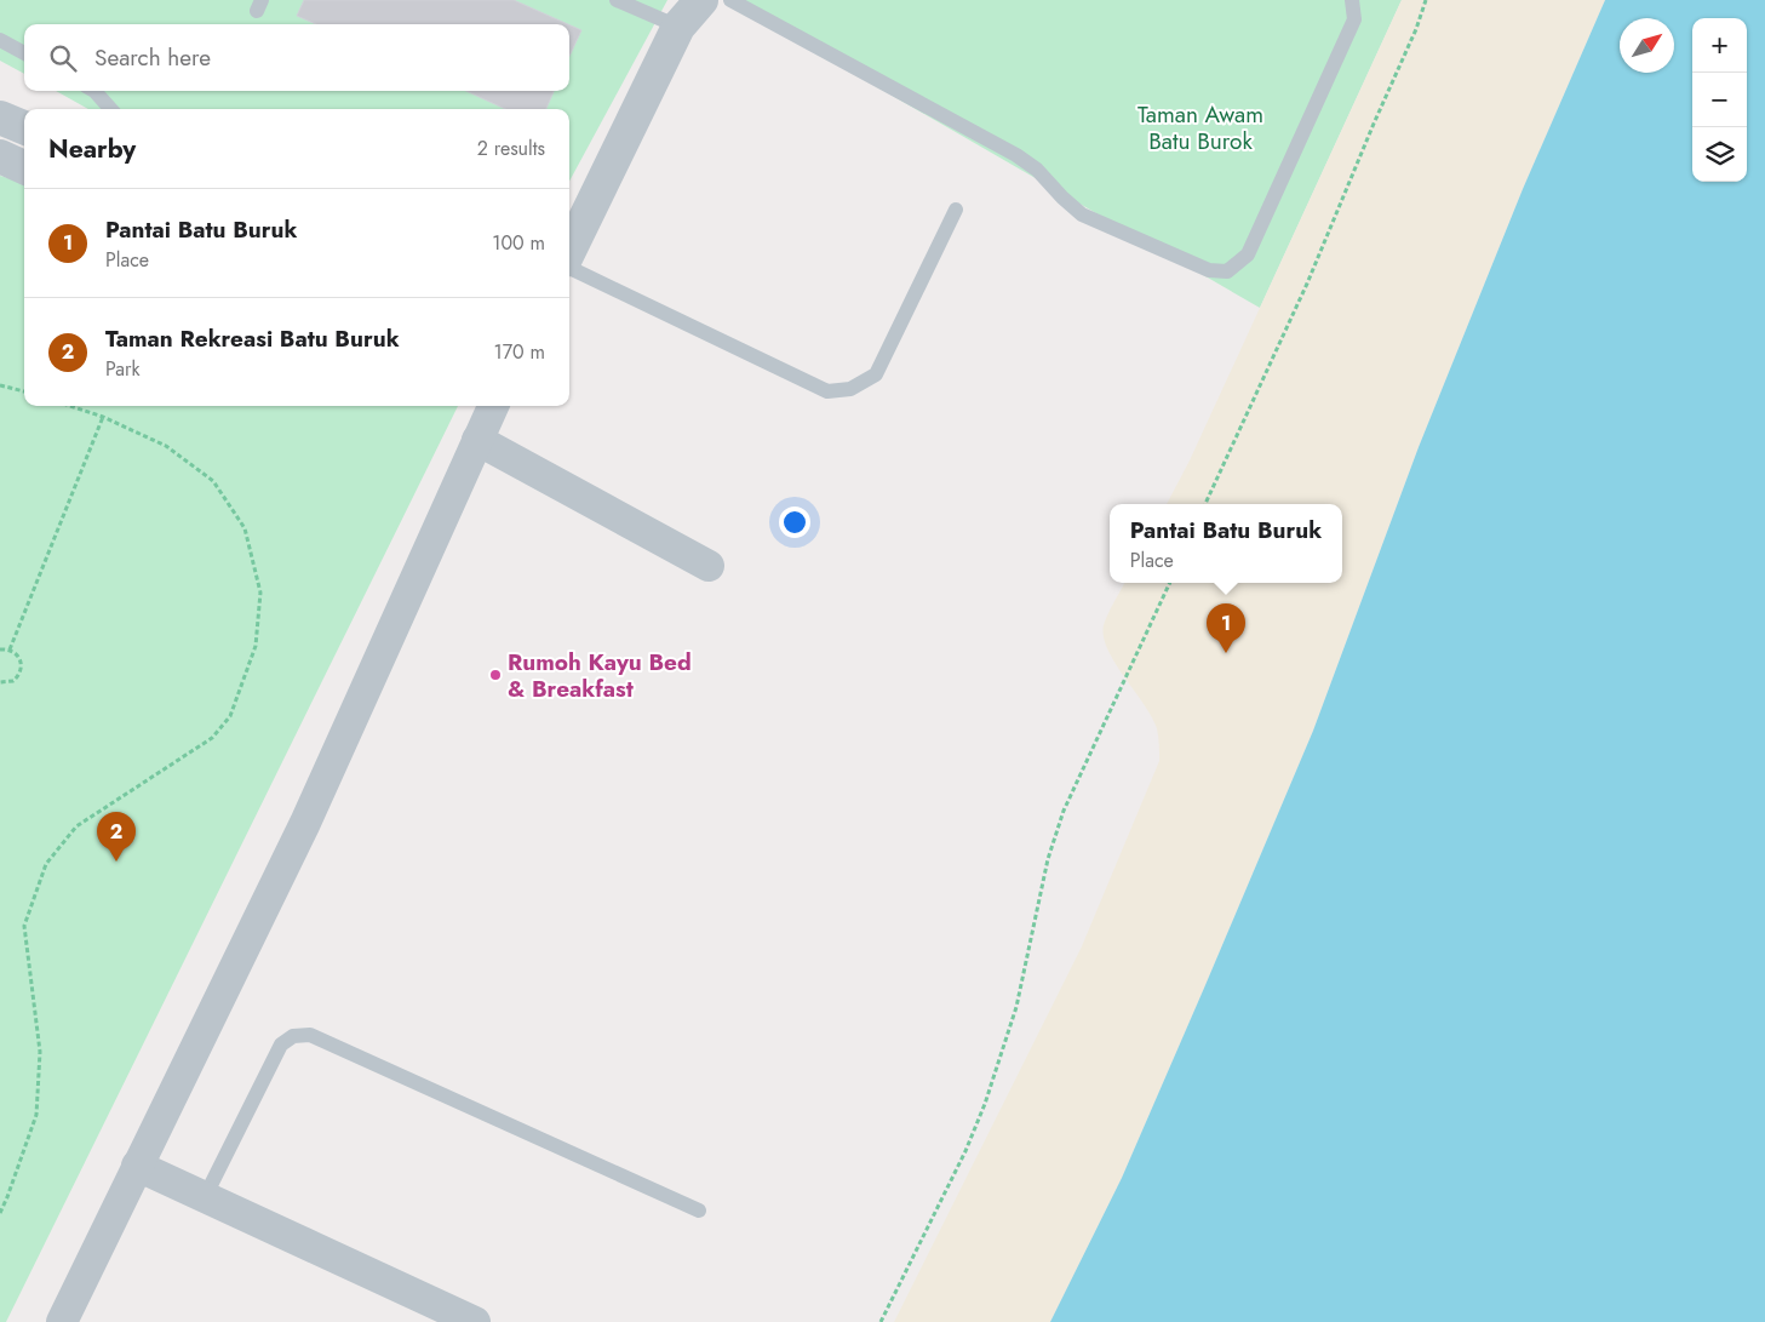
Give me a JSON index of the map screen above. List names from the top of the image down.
{
  "parks": ["Taman Awam Batu Burok"],
  "places": ["Rumoh Kayu Bed & Breakfast"],
  "north": "top right",
  "page": {
    "map_buttons": ["+", "−"],
    "search": "Search here",
    "heading": ["Nearby", "2 results"],
    "list": [
      {
        "mark": "1",
        "name": "Pantai Batu Buruk",
        "note": "Place",
        "value": "100 m"
      },
      {
        "mark": "2",
        "name": "Taman Rekreasi Batu Buruk",
        "note": "Park",
        "value": "170 m"
      }
    ],
    "popup": ["Pantai Batu Buruk", "Place"],
    "pins": ["1", "2"]
  }
}
